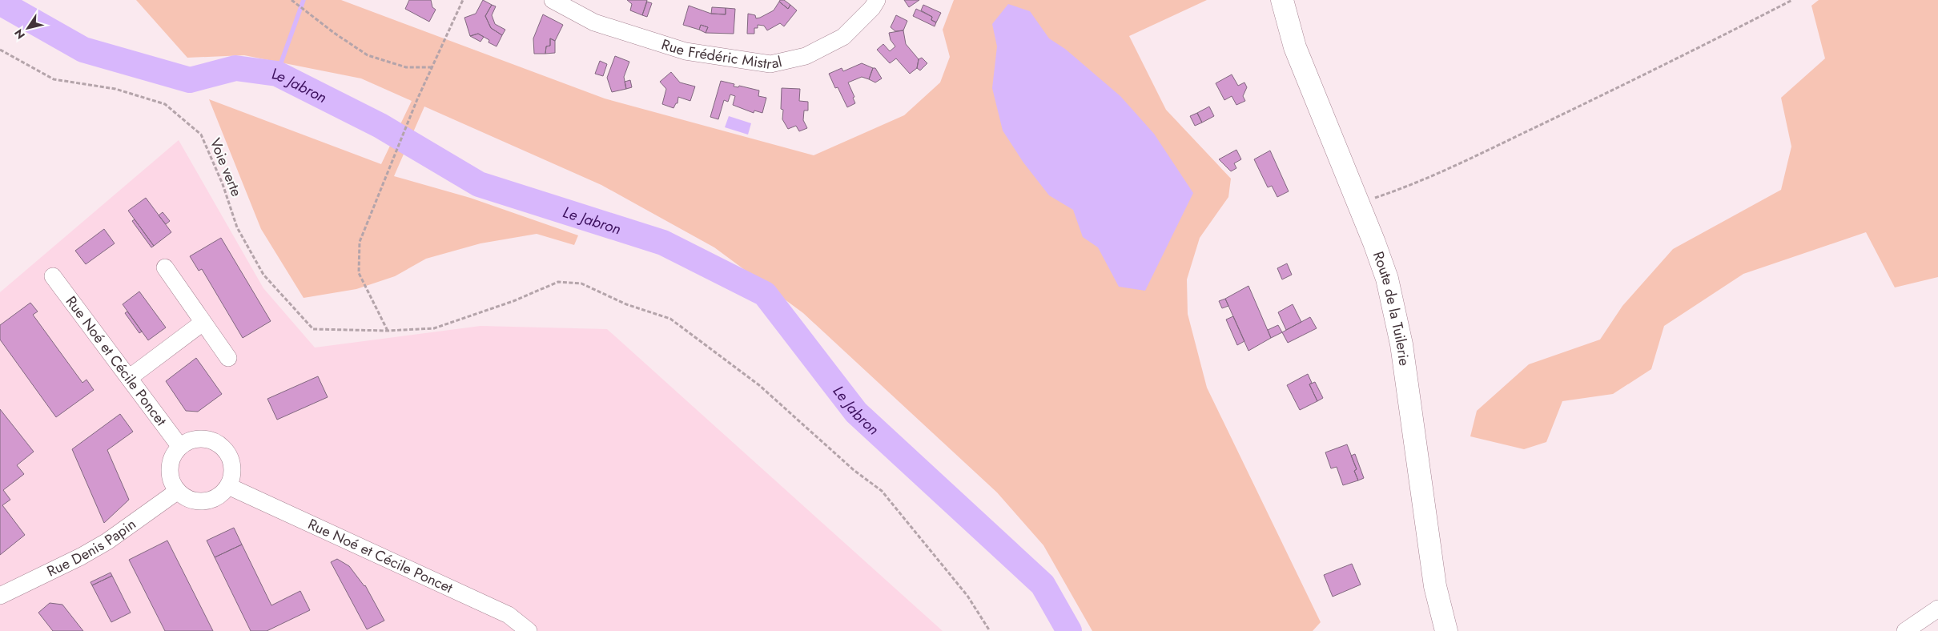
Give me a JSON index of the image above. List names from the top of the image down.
{
  "streets": {
    "main road": ["Route de la Tuilerie"],
    "street": ["Rue Frédéric Mistral", "Rue Noé et Cécile Poncet", "Rue Denis Papin"],
    "path": ["Voie verte"]
  },
  "crossings": [
    ["Rue Noé et Cécile Poncet", "Rue Denis Papin"]
  ],
  "water": ["Le Jabron"],
  "north": "bottom left"
}
